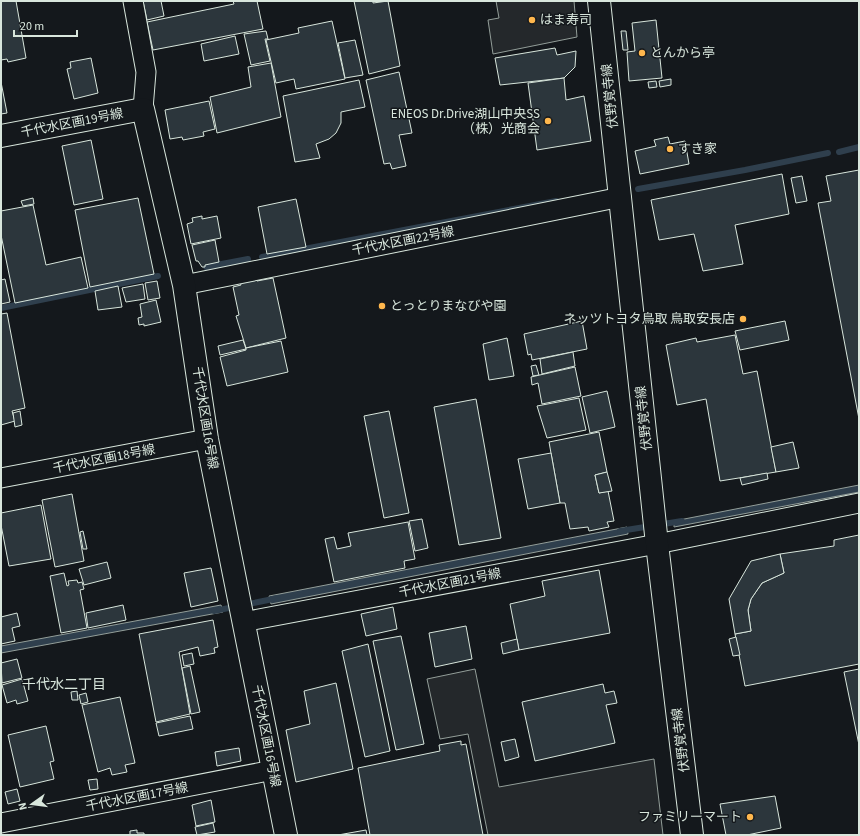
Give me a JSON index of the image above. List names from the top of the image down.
{
  "streets": {
    "street": [
      "伏野覚寺線",
      "千代水区画19号線",
      "千代水区画22号線",
      "千代水区画16号線",
      "千代水区画18号線",
      "千代水区画21号線",
      "千代水区画17号線"
    ]
  },
  "crossings": [
    ["伏野覚寺線", "千代水区画22号線"],
    ["伏野覚寺線", "千代水区画21号線"],
    ["千代水区画19号線", "千代水区画16号線"],
    ["千代水区画22号線", "千代水区画16号線"],
    ["千代水区画16号線", "千代水区画18号線"],
    ["千代水区画16号線", "千代水区画21号線"],
    ["千代水区画16号線", "千代水区画17号線"]
  ],
  "districts": ["千代水二丁目"],
  "places": [
    "はま寿司",
    "とんから亭",
    "ENEOS Dr.Drive湖山中央SS （株）光商会",
    "すき家",
    "とっとりまなびや園",
    "ネッツトヨタ鳥取 鳥取安長店",
    "ファミリーマート"
  ],
  "scale_bar": "20 m",
  "north": "left"
}
